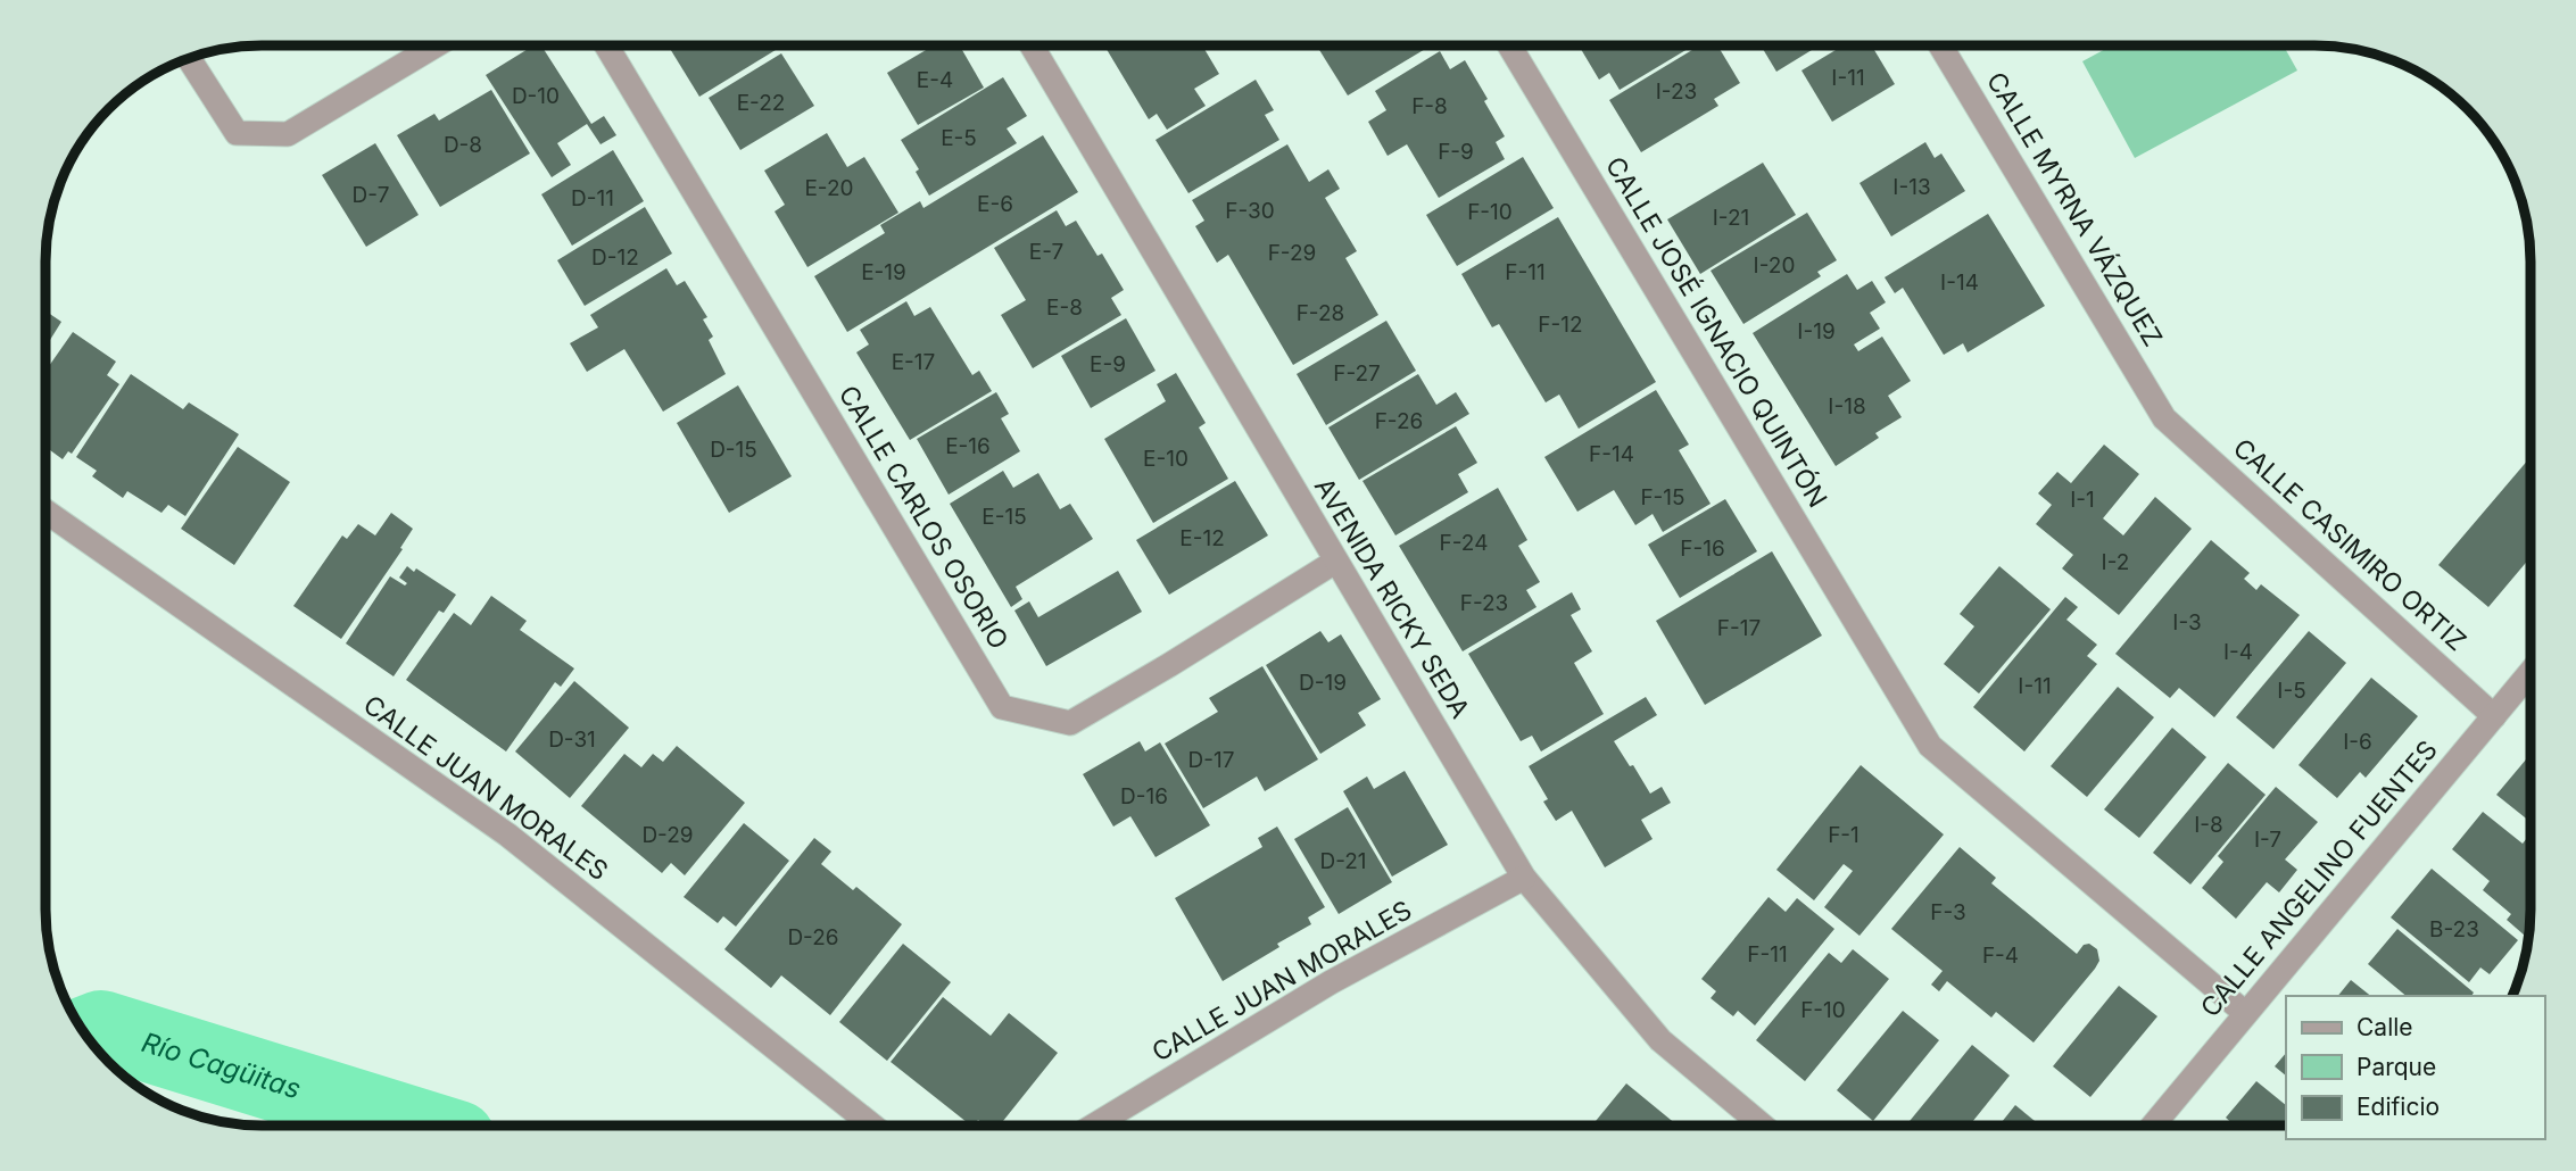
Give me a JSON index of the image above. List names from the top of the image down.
{
  "streets": {
    "street": [
      "CALLE MYRNA VÁZQUEZ",
      "CALLE JOSÉ IGNACIO QUINTÓN",
      "CALLE CARLOS OSORIO",
      "CALLE CASIMIRO ORTIZ",
      "AVENIDA RICKY SEDA",
      "CALLE JUAN MORALES",
      "CALLE ANGELINO FUENTES"
    ]
  },
  "crossings": [
    ["CALLE MYRNA VÁZQUEZ", "CALLE CASIMIRO ORTIZ"],
    ["CALLE JOSÉ IGNACIO QUINTÓN", "CALLE ANGELINO FUENTES"],
    ["CALLE CARLOS OSORIO", "AVENIDA RICKY SEDA"],
    ["CALLE CASIMIRO ORTIZ", "CALLE ANGELINO FUENTES"],
    ["AVENIDA RICKY SEDA", "CALLE JUAN MORALES"]
  ],
  "water": ["Río Cagüitas"],
  "house_numbers": [
    "I-11",
    "E-4",
    "I-23",
    "D-10",
    "E-22",
    "F-8",
    "E-5",
    "D-8",
    "F-9",
    "I-13",
    "E-20",
    "D-7",
    "D-11",
    "E-6",
    "F-30",
    "F-10",
    "I-21",
    "E-7",
    "F-29",
    "D-12",
    "I-20",
    "E-19",
    "F-11",
    "I-14",
    "E-8",
    "F-28",
    "F-12",
    "I-19",
    "E-17",
    "E-9",
    "F-27",
    "I-18",
    "F-26",
    "E-16",
    "D-15",
    "F-14",
    "E-10",
    "F-15",
    "I-1",
    "E-15",
    "E-12",
    "F-24",
    "F-16",
    "I-2",
    "F-23",
    "I-3",
    "F-17",
    "I-4",
    "D-19",
    "I-11",
    "I-5",
    "D-31",
    "I-6",
    "D-17",
    "D-16",
    "I-8",
    "D-29",
    "F-1",
    "I-7",
    "D-21",
    "F-3",
    "B-23",
    "D-26",
    "F-11",
    "F-4",
    "F-10"
  ],
  "legend": ["Calle", "Parque", "Edificio"]
}
